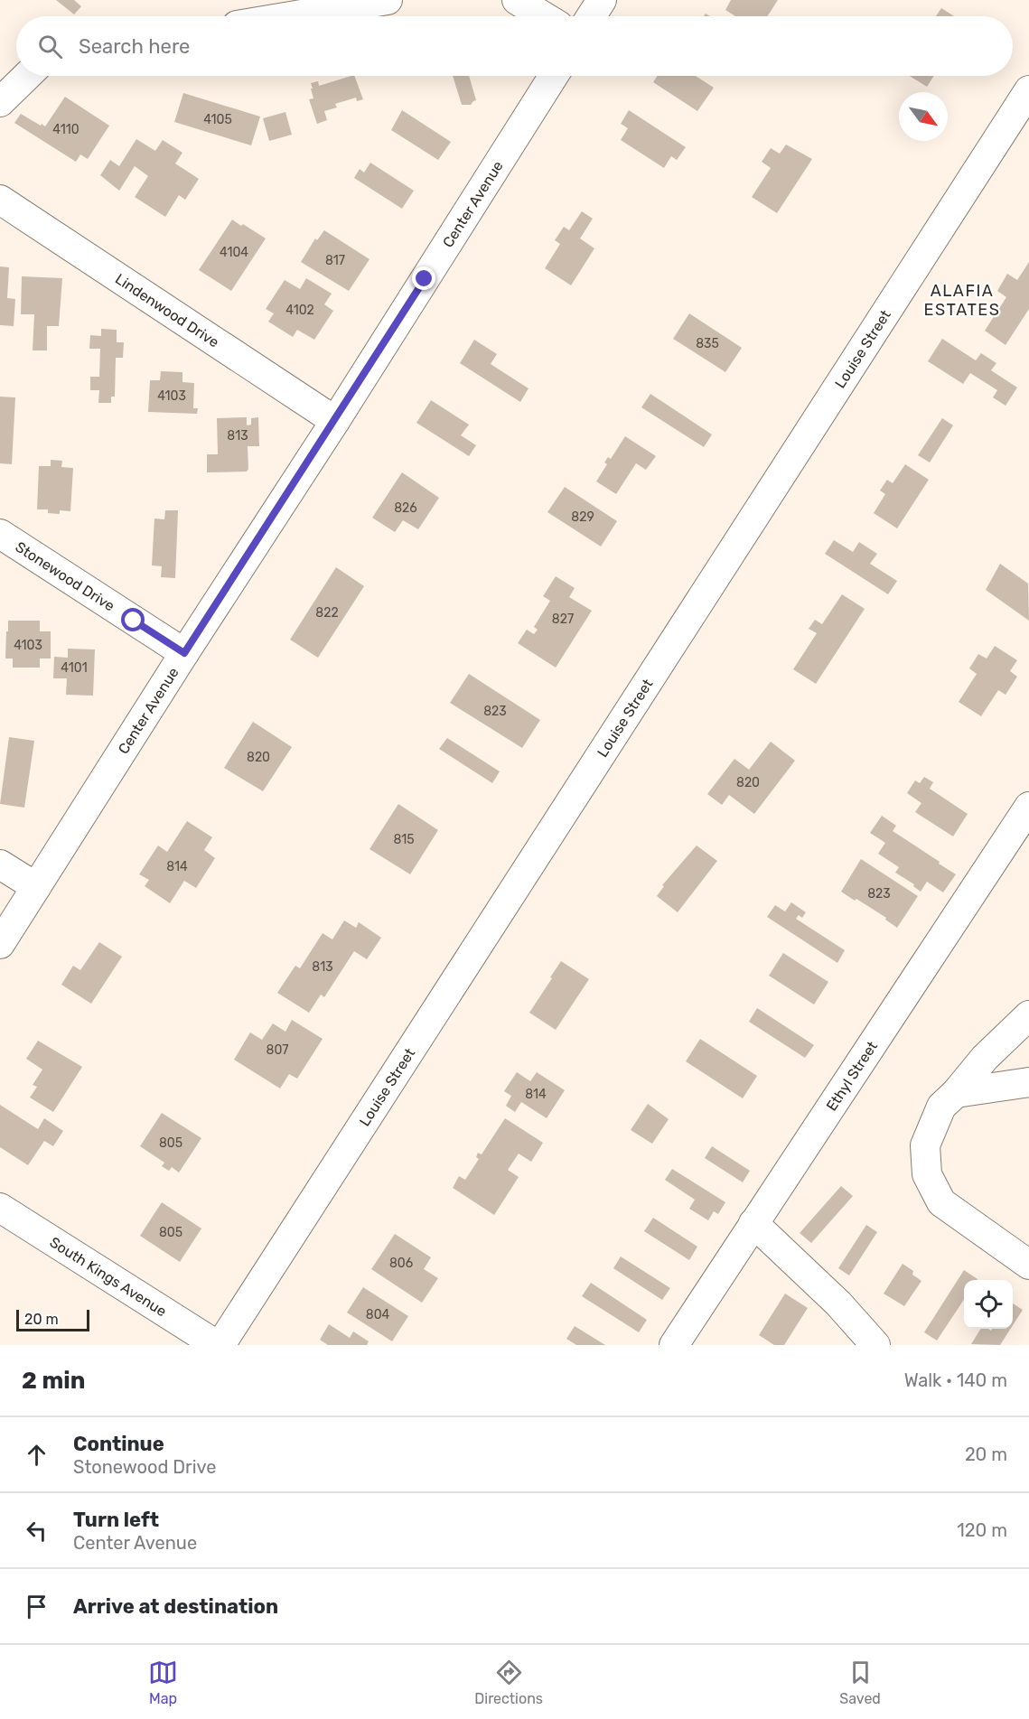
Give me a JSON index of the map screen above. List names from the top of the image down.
{
  "streets": {
    "street": [
      "Center Avenue",
      "Lindenwood Drive",
      "Louise Street",
      "Stonewood Drive",
      "Ethyl Street",
      "South Kings Avenue"
    ]
  },
  "crossings": [
    ["Center Avenue", "Lindenwood Drive"],
    ["Center Avenue", "Stonewood Drive"],
    ["Louise Street", "South Kings Avenue"]
  ],
  "districts": ["ALAFIA ESTATES"],
  "house_numbers": [
    "4105",
    "4110",
    "4104",
    "817",
    "4102",
    "835",
    "4103",
    "813",
    "826",
    "829",
    "822",
    "827",
    "4103",
    "4101",
    "823",
    "820",
    "820",
    "815",
    "814",
    "823",
    "813",
    "807",
    "814",
    "805",
    "805",
    "806",
    "804"
  ],
  "scale_bar": "20 m",
  "north": "bottom right",
  "page": {
    "search": "Search here",
    "scale": "20 m",
    "heading": ["2 min", "Walk · 140 m"],
    "list": [
      ["Continue", "Stonewood Drive", "20 m"],
      ["Turn left", "Center Avenue", "120 m"],
      "Arrive at destination"
    ],
    "nav": ["Map", "Directions", "Saved"]
  }
}
